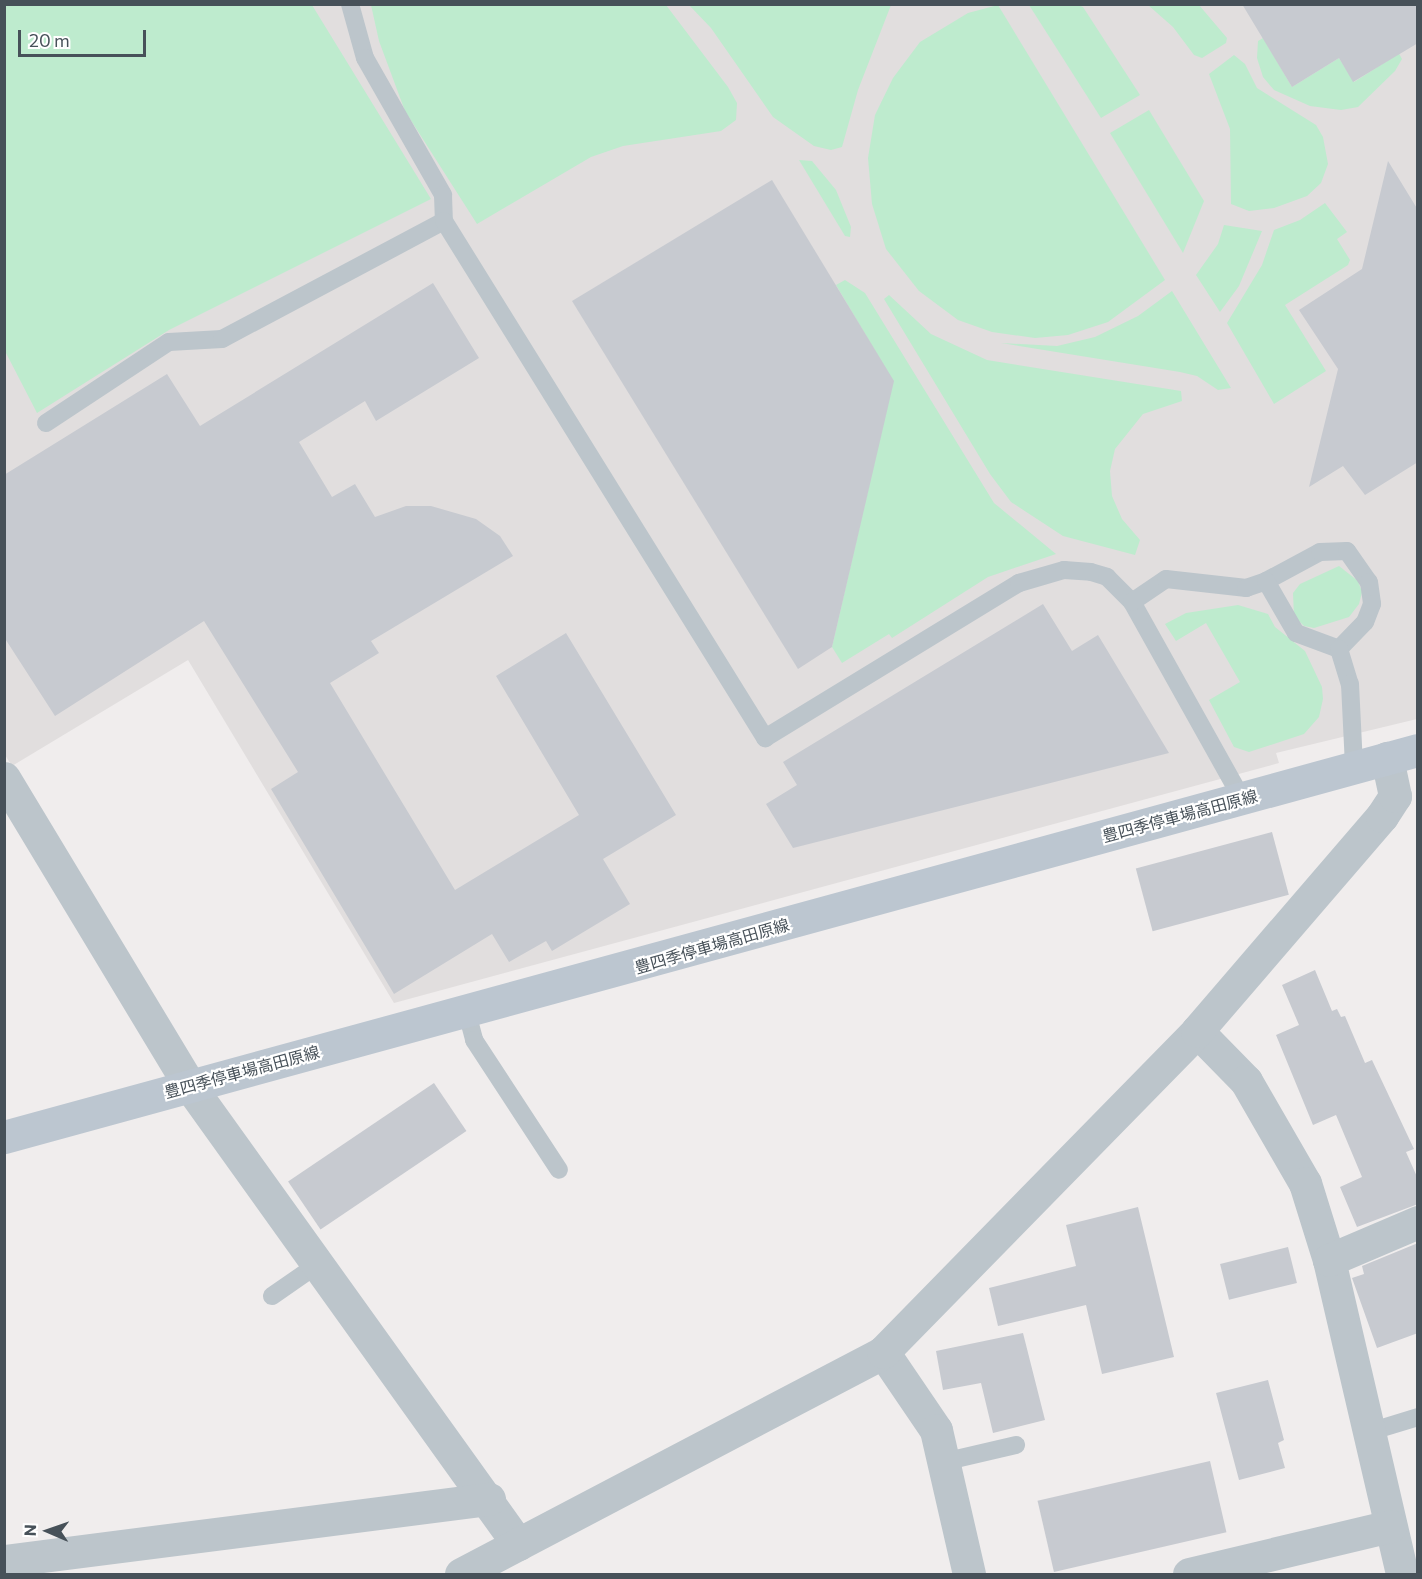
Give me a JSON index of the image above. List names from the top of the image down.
{
  "streets": {
    "main road": ["豊四季停車場高田原線"]
  },
  "scale_bar": "20 m",
  "north": "left"
}
